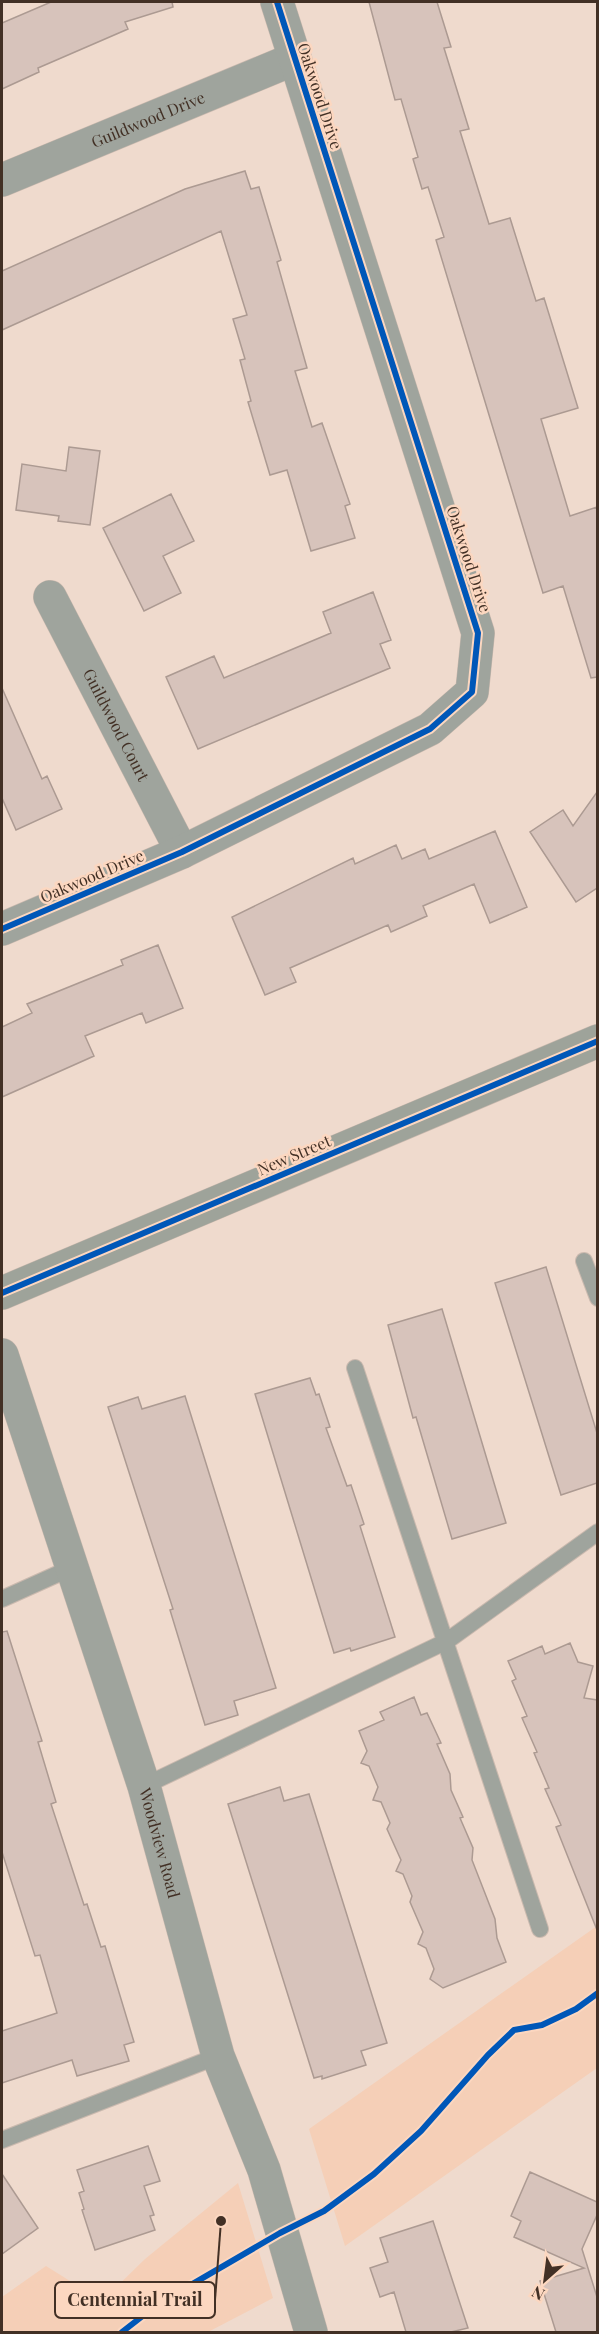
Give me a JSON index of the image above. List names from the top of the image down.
{
  "streets": {
    "main road": ["New Street"],
    "street": [
      "Oakwood Drive",
      "Guildwood Drive",
      "Guildwood Court",
      "Woodview Road"
    ]
  },
  "crossings": [
    ["Oakwood Drive", "Guildwood Drive"],
    ["Oakwood Drive", "Guildwood Court"]
  ],
  "places": ["Centennial Trail"],
  "north": "bottom left"
}
